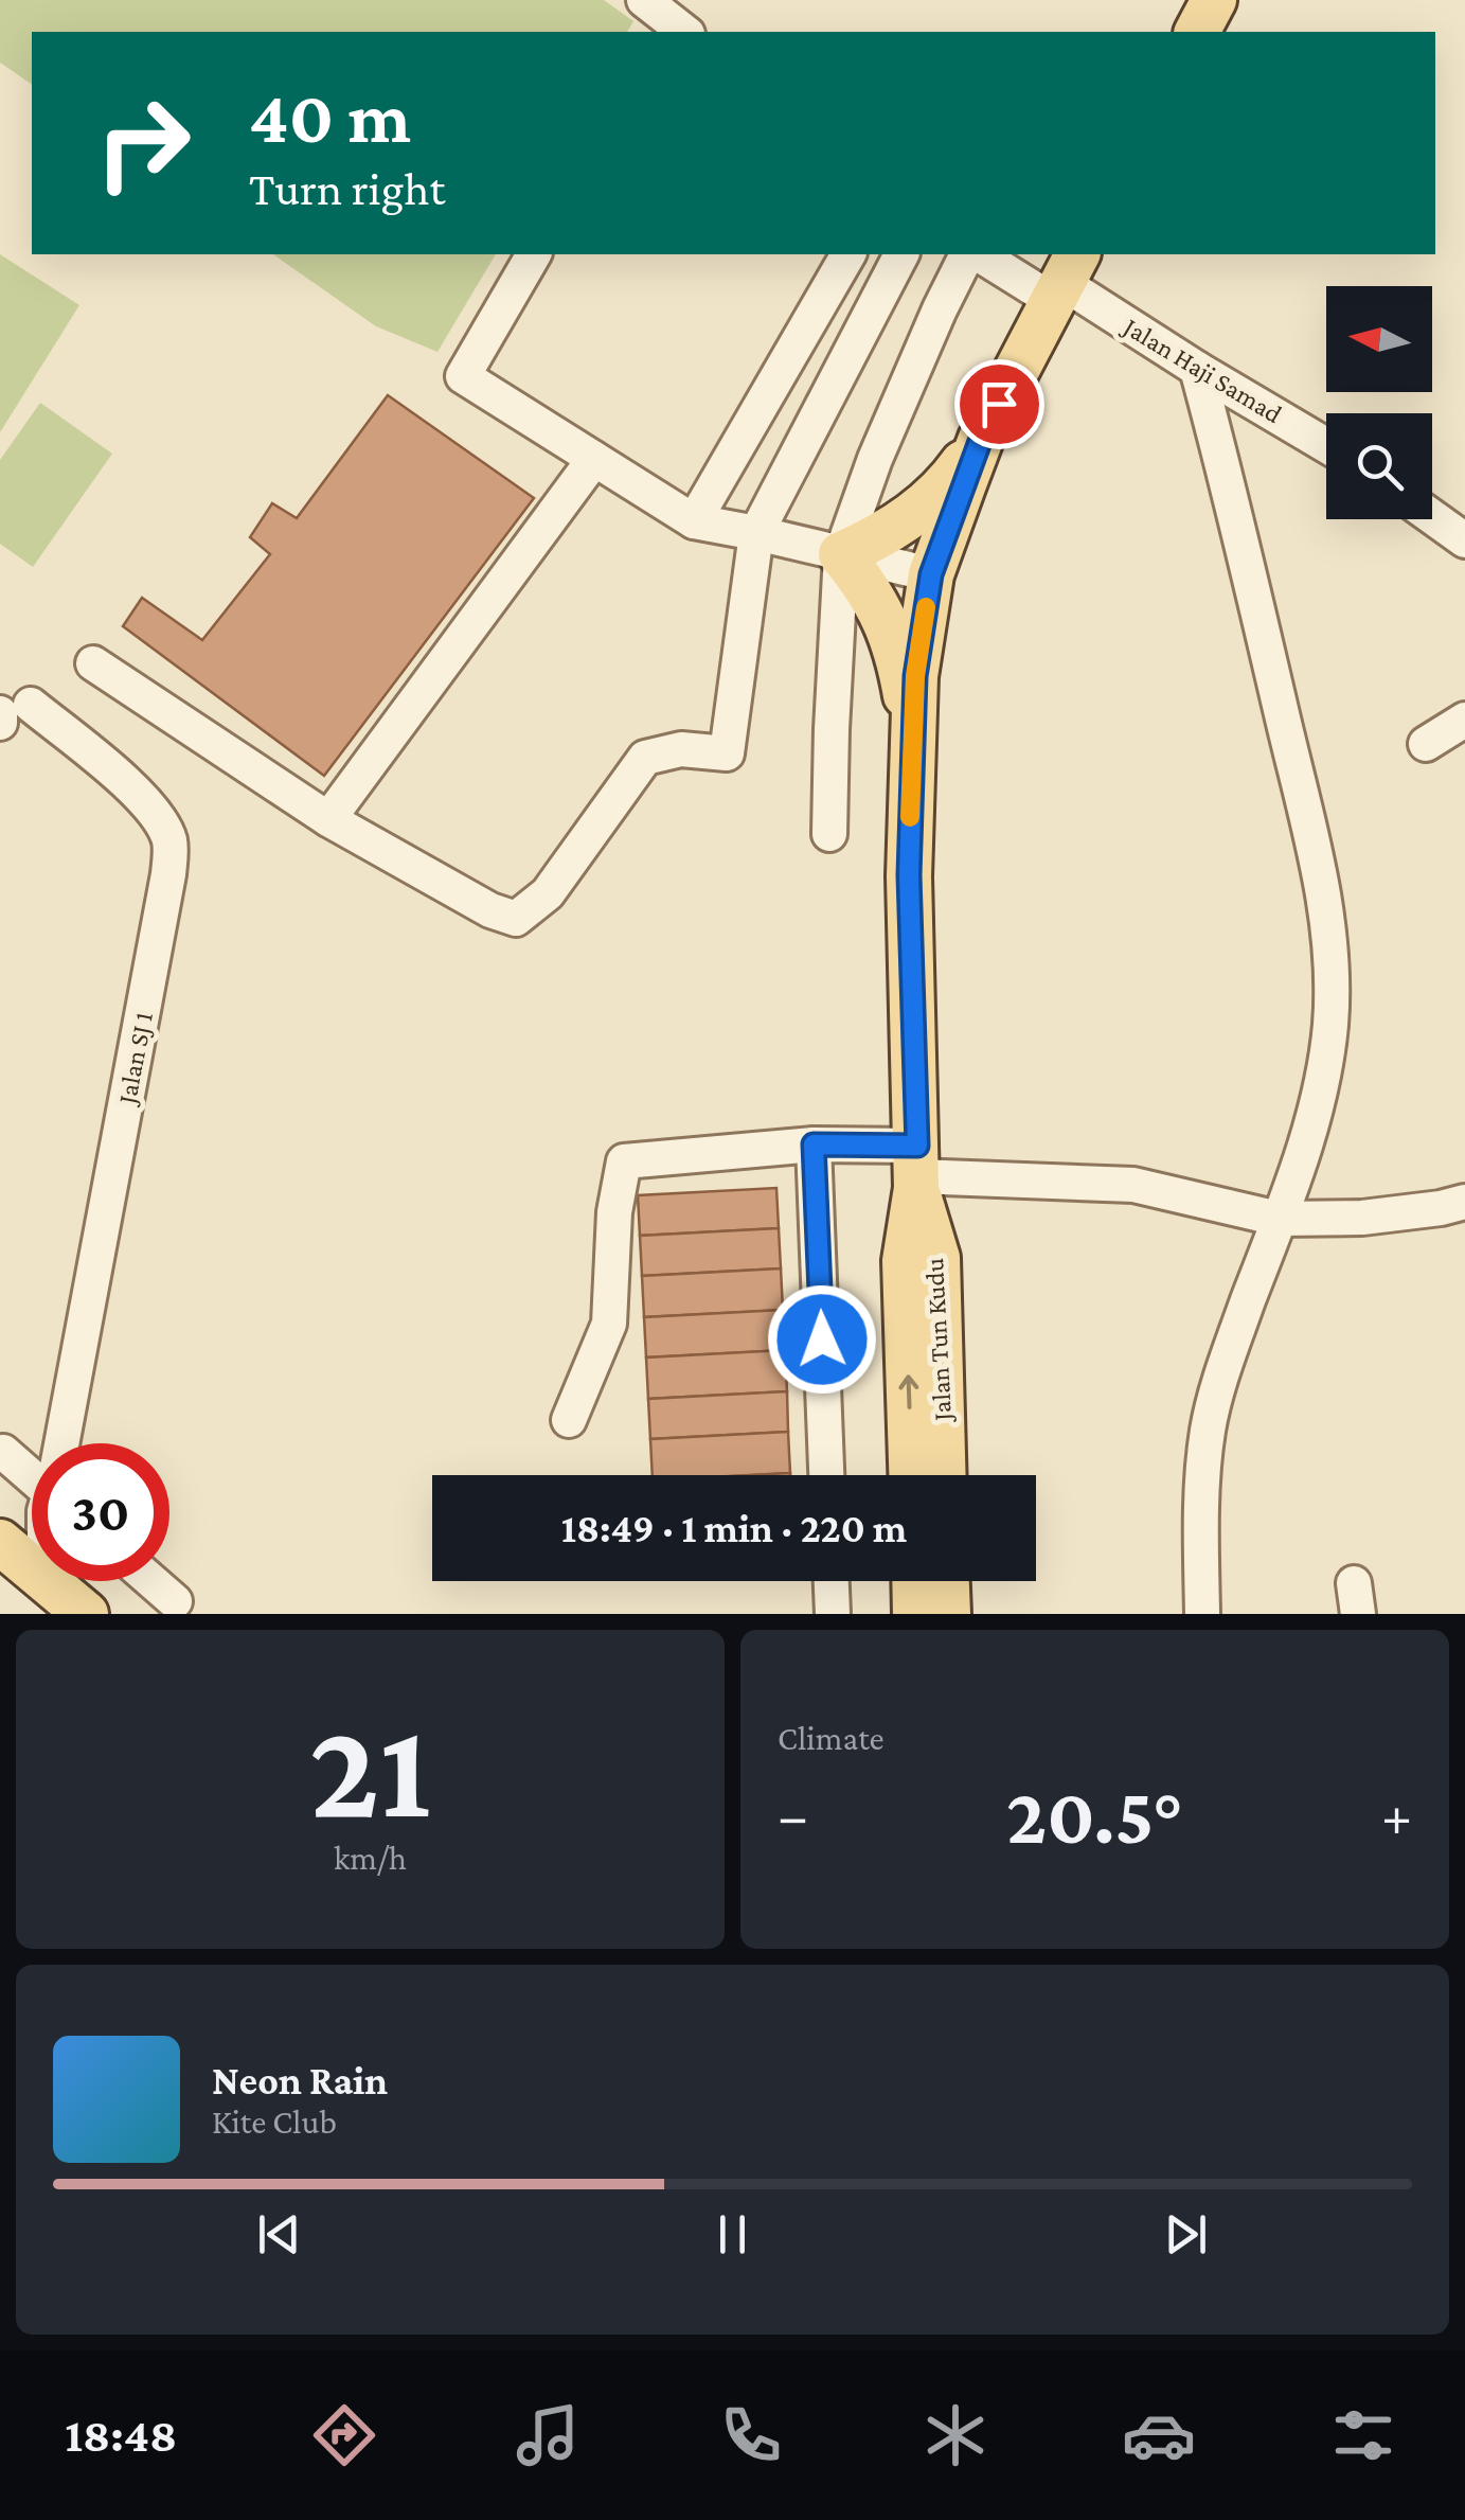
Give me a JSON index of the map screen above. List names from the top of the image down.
{
  "streets": {
    "main road": ["Jalan Tun Kudu"],
    "street": ["Jalan Haji Samad", "Jalan SJ 1"]
  },
  "crossings": [
    ["Jalan Haji Samad", "Jalan Tun Kudu"]
  ],
  "north": "left",
  "page": {
    "turn": ["40 m", "Turn right"],
    "limit": "30",
    "trip": "18:49 · 1 min · 220 m",
    "tile": [
      ["21", "km/h"],
      "Climate"
    ],
    "heat": ["−", "20.5°", "+"],
    "song": ["Neon Rain", "Kite Club"],
    "tabs": "18:48"
  }
}
